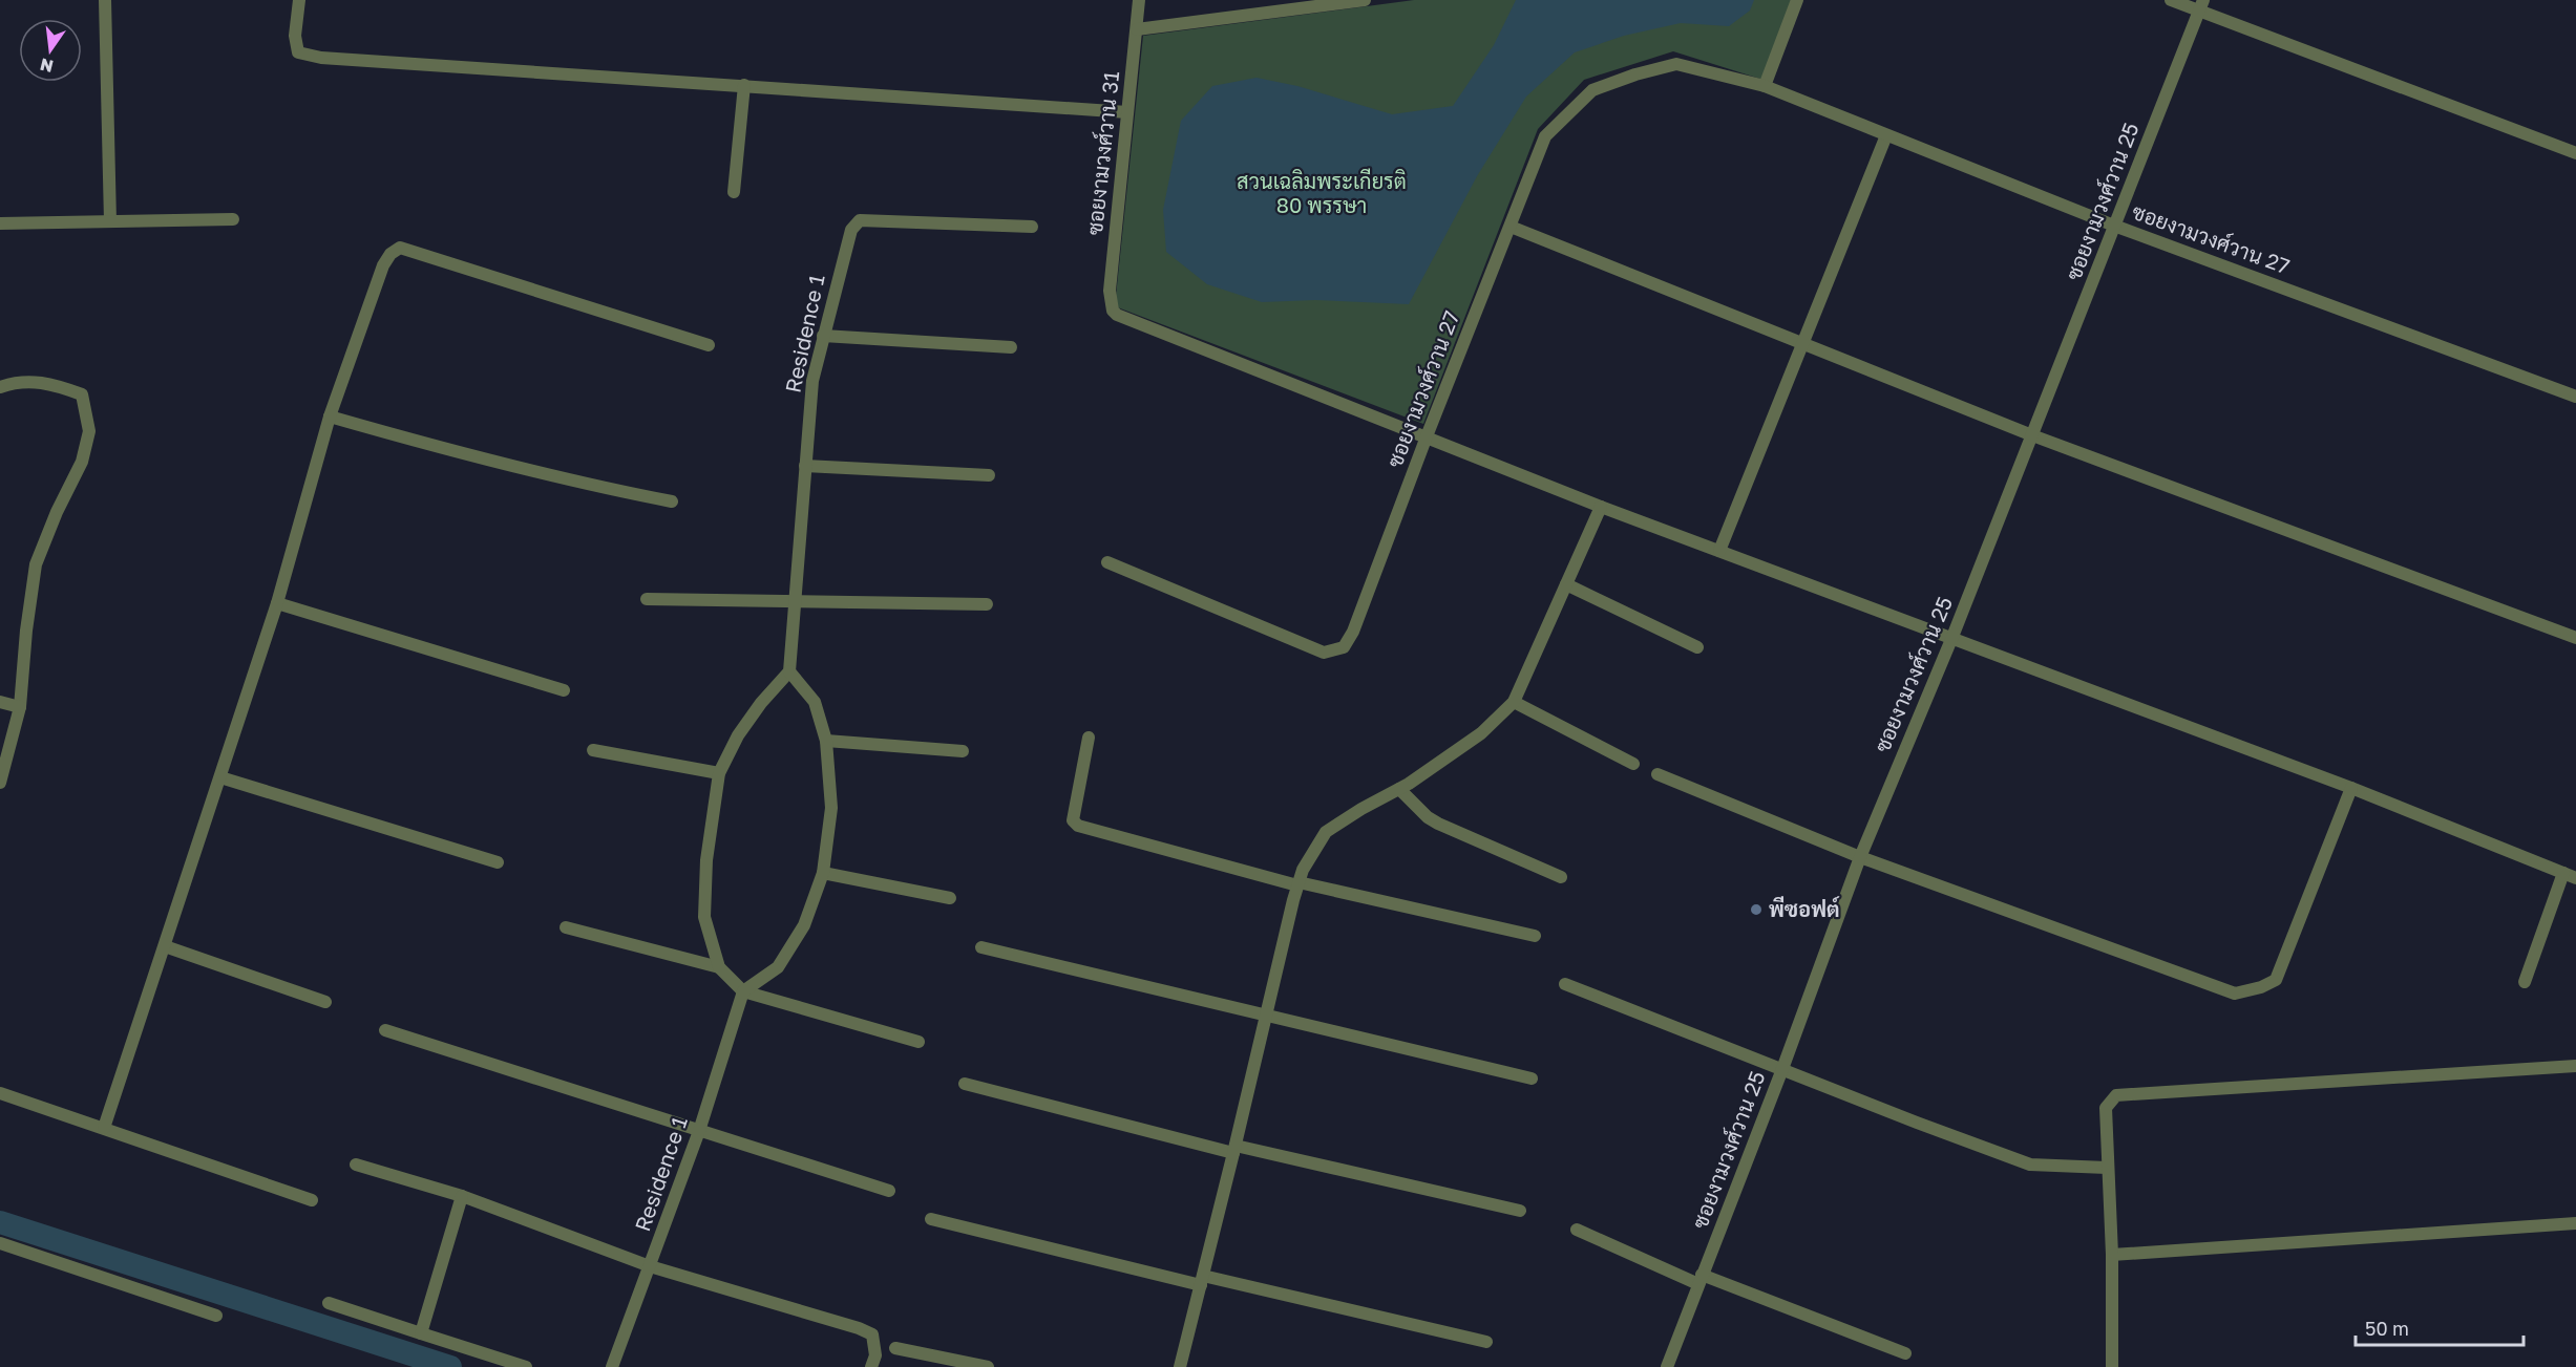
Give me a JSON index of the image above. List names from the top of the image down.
{
  "streets": {
    "street": [
      "ซอยงามวงศ์วาน 31",
      "ซอยงามวงศ์วาน 25",
      "ซอยงามวงศ์วาน 27",
      "Residence 1"
    ]
  },
  "crossings": [
    ["ซอยงามวงศ์วาน 31", "ซอยงามวงศ์วาน 27"],
    ["ซอยงามวงศ์วาน 25", "ซอยงามวงศ์วาน 27"]
  ],
  "parks": ["สวนเฉลิมพระเกียรติ 80 พรรษา"],
  "places": ["พีซอฟต์"],
  "scale_bar": "50 m",
  "north": "bottom"
}
